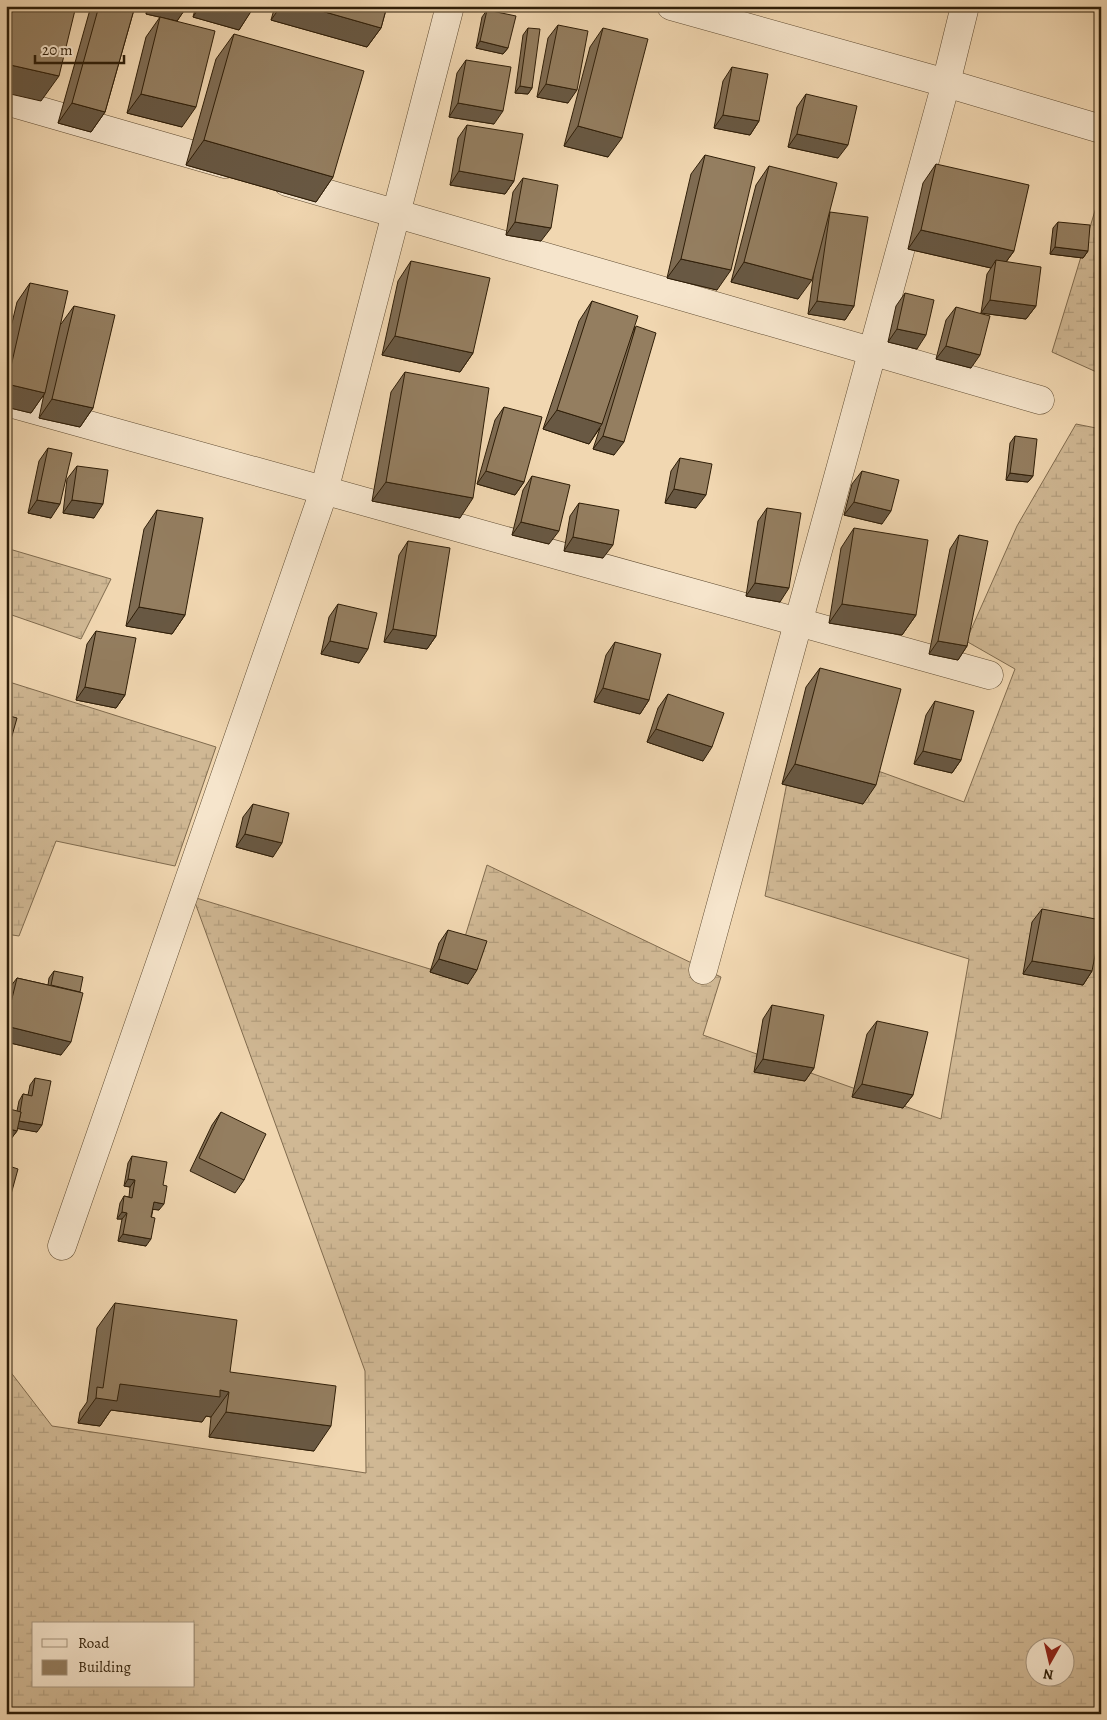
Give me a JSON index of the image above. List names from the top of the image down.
{
  "legend": ["Road", "Building"],
  "scale_bar": "20 m",
  "north": "bottom"
}
